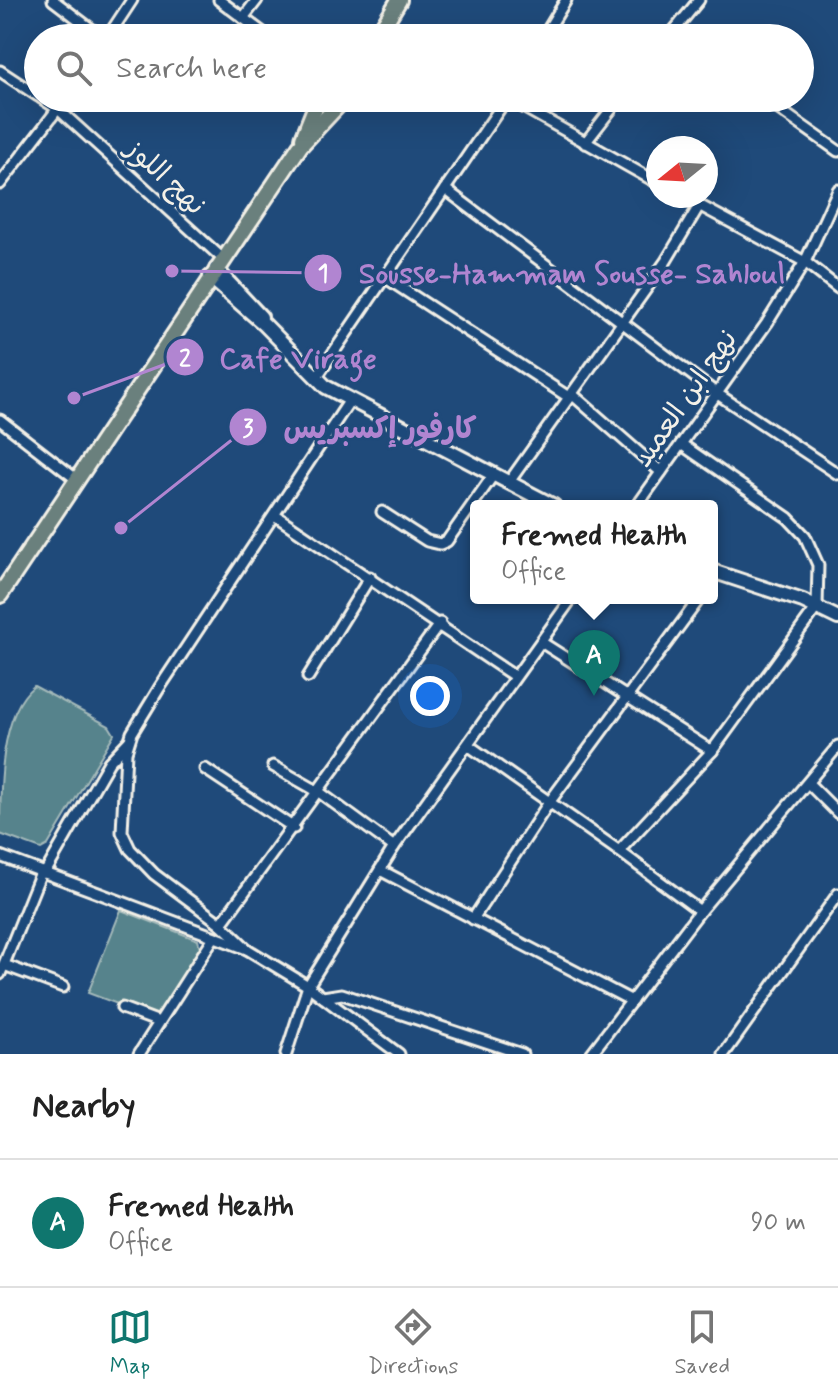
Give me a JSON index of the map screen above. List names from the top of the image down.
{
  "streets": {
    "street": ["نهج اللوز", "نهج ابن العميد"]
  },
  "places": ["Sousse-Hammam Sousse- Sahloul", "Cafe Virage", "كارفور إكسبريس"],
  "north": "left",
  "page": {
    "search": "Search here",
    "popup": ["Fremed Health", "Office"],
    "pins": "A",
    "heading": "Nearby",
    "list": [
      {
        "mark": "A",
        "name": "Fremed Health",
        "note": "Office",
        "value": "90 m"
      }
    ],
    "nav": ["Map", "Directions", "Saved"]
  }
}
